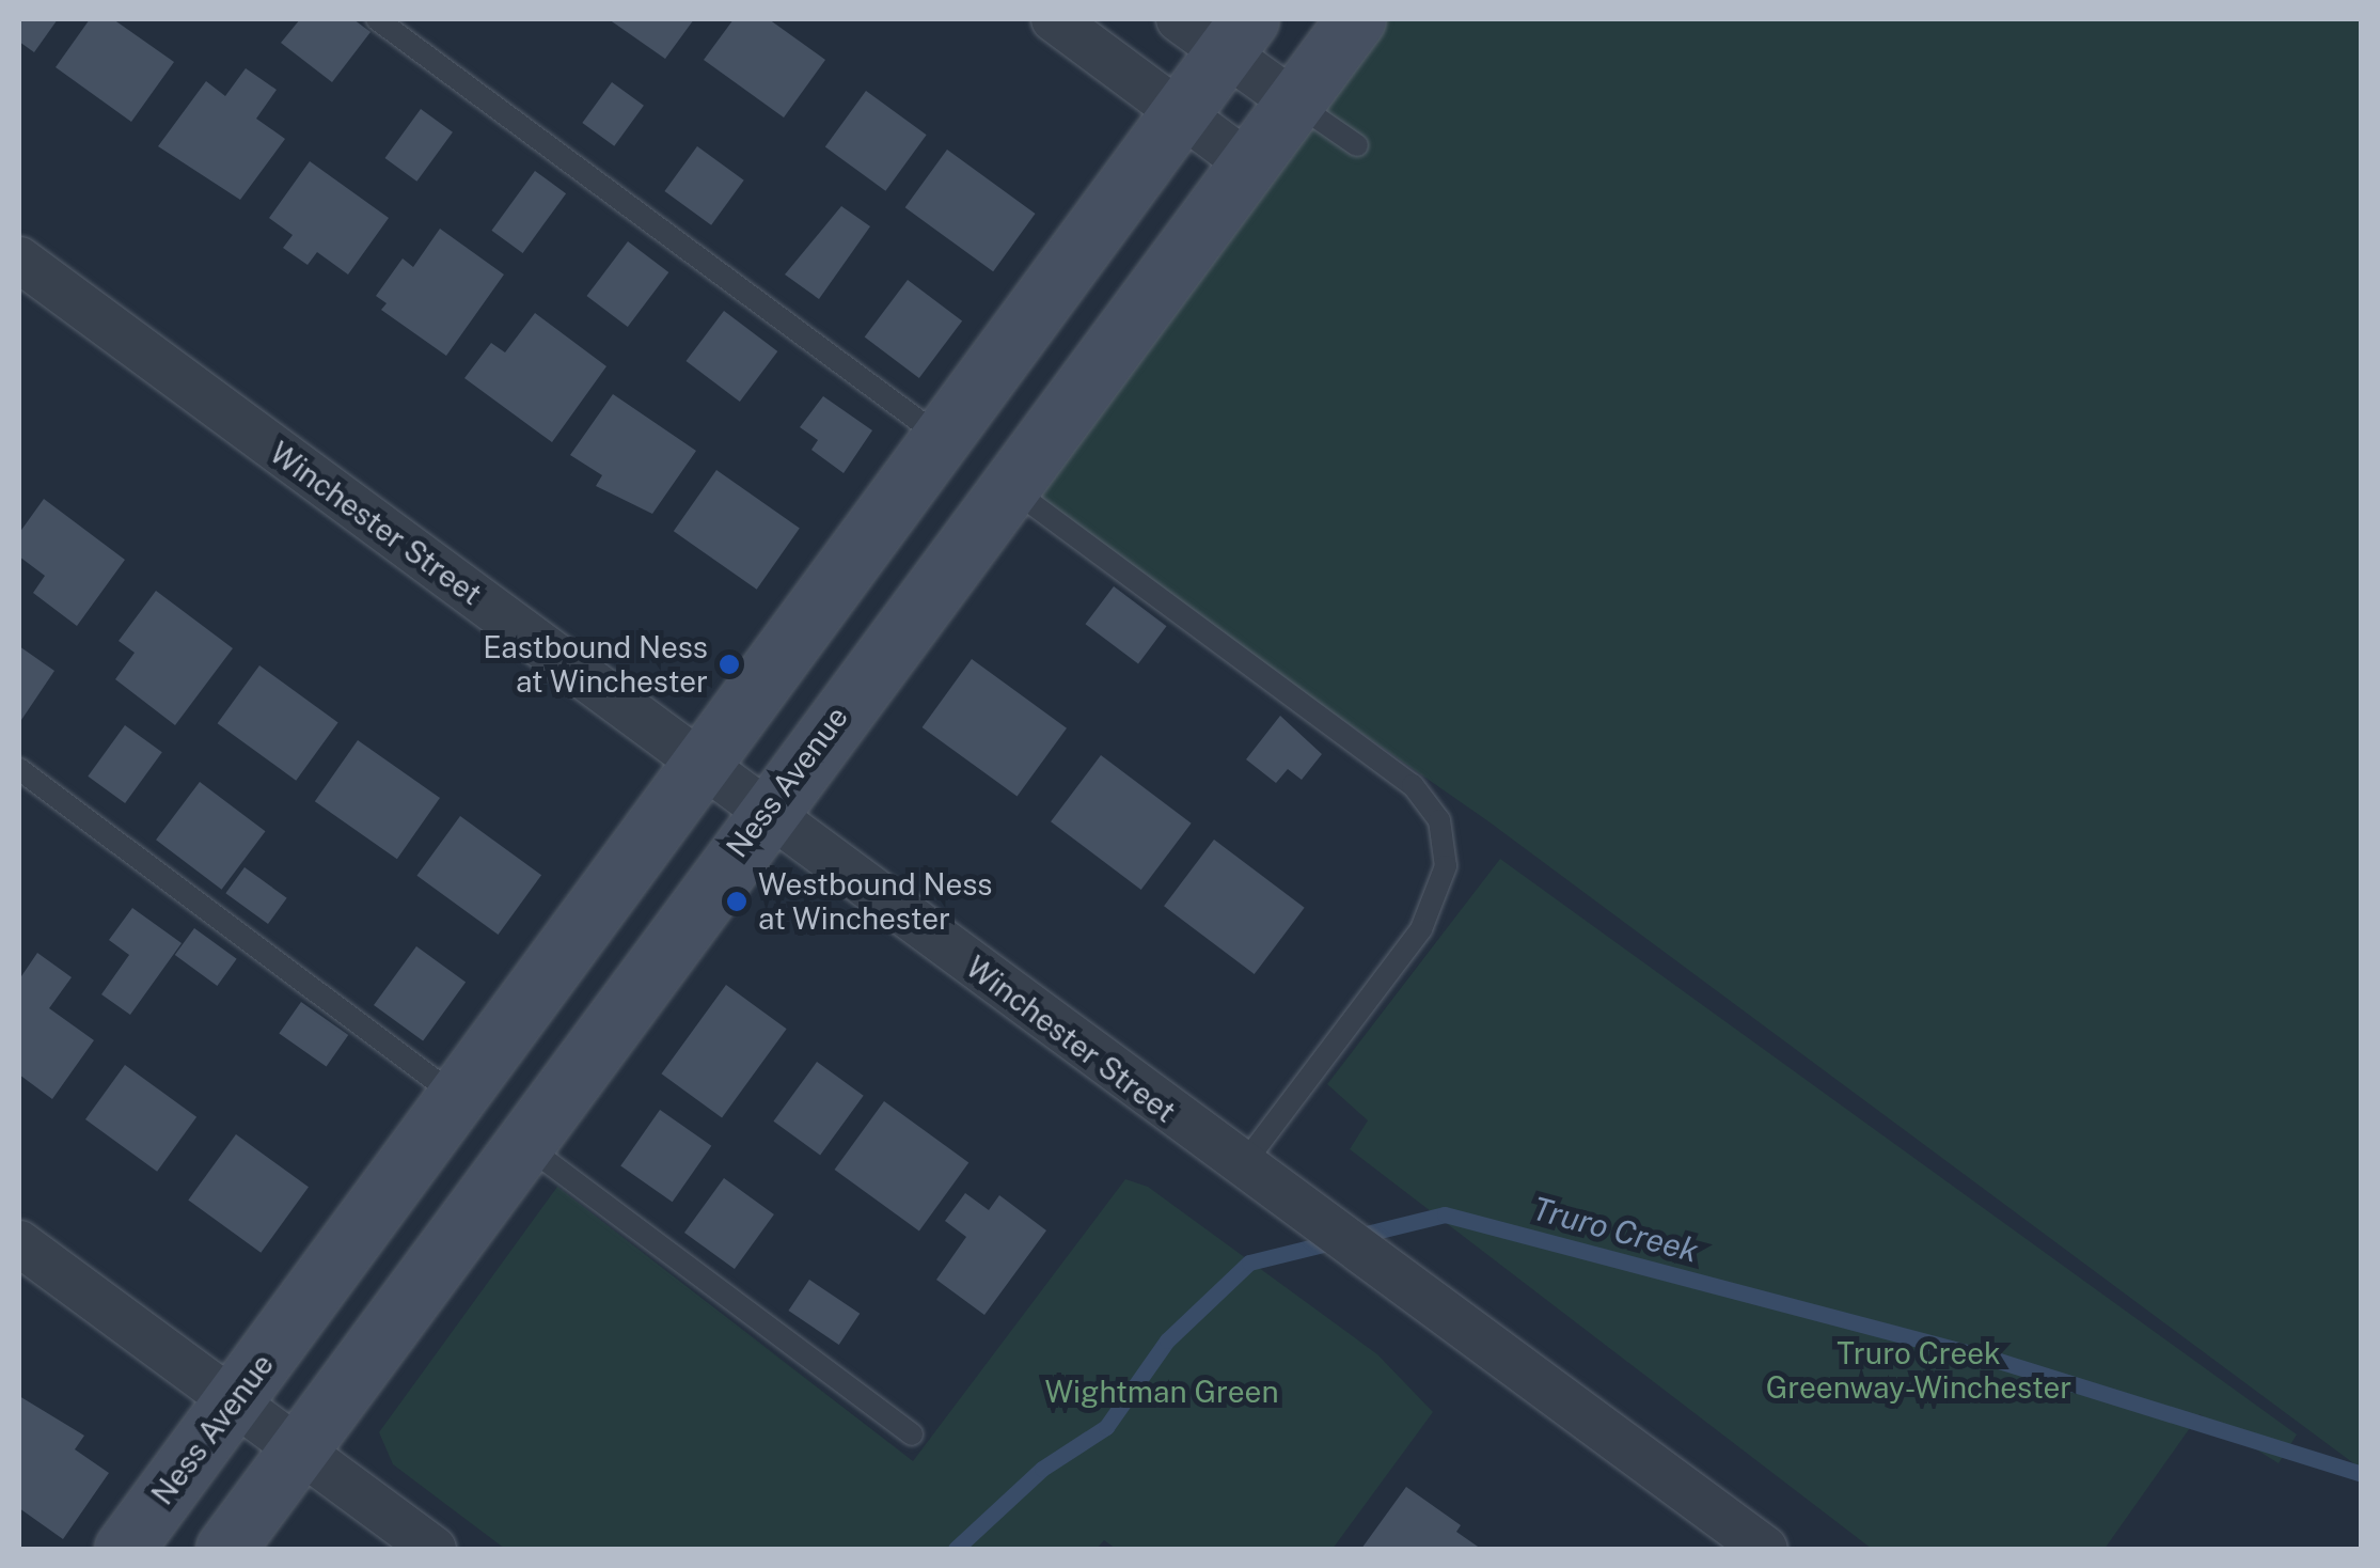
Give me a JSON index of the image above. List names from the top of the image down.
{
  "streets": {
    "main road": ["Ness Avenue"],
    "street": ["Winchester Street"]
  },
  "crossings": [
    ["Winchester Street", "Ness Avenue"]
  ],
  "water": ["Truro Creek"],
  "parks": ["Truro Creek Greenway-Winchester", "Wightman Green"],
  "places": ["Eastbound Ness at Winchester", "Westbound Ness at Winchester"]
}
